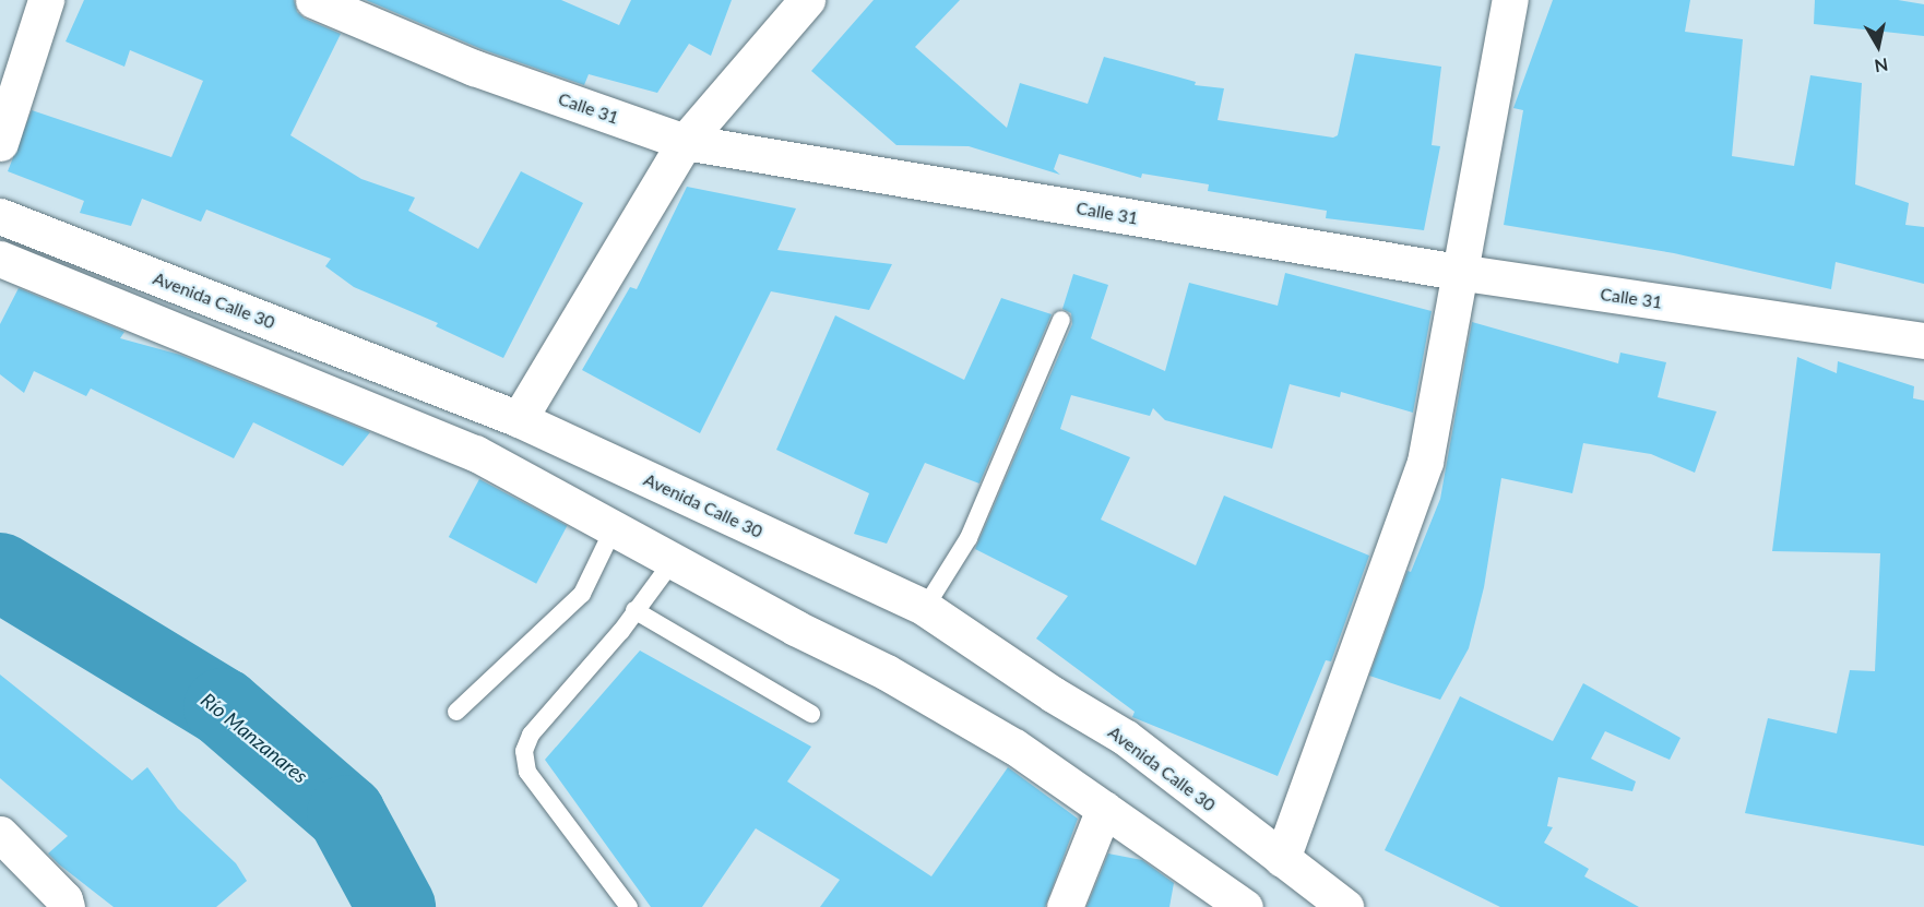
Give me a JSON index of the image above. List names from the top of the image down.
{
  "streets": {
    "street": ["Calle 31", "Avenida Calle 30"]
  },
  "water": ["Río Manzanares"],
  "north": "bottom"
}
